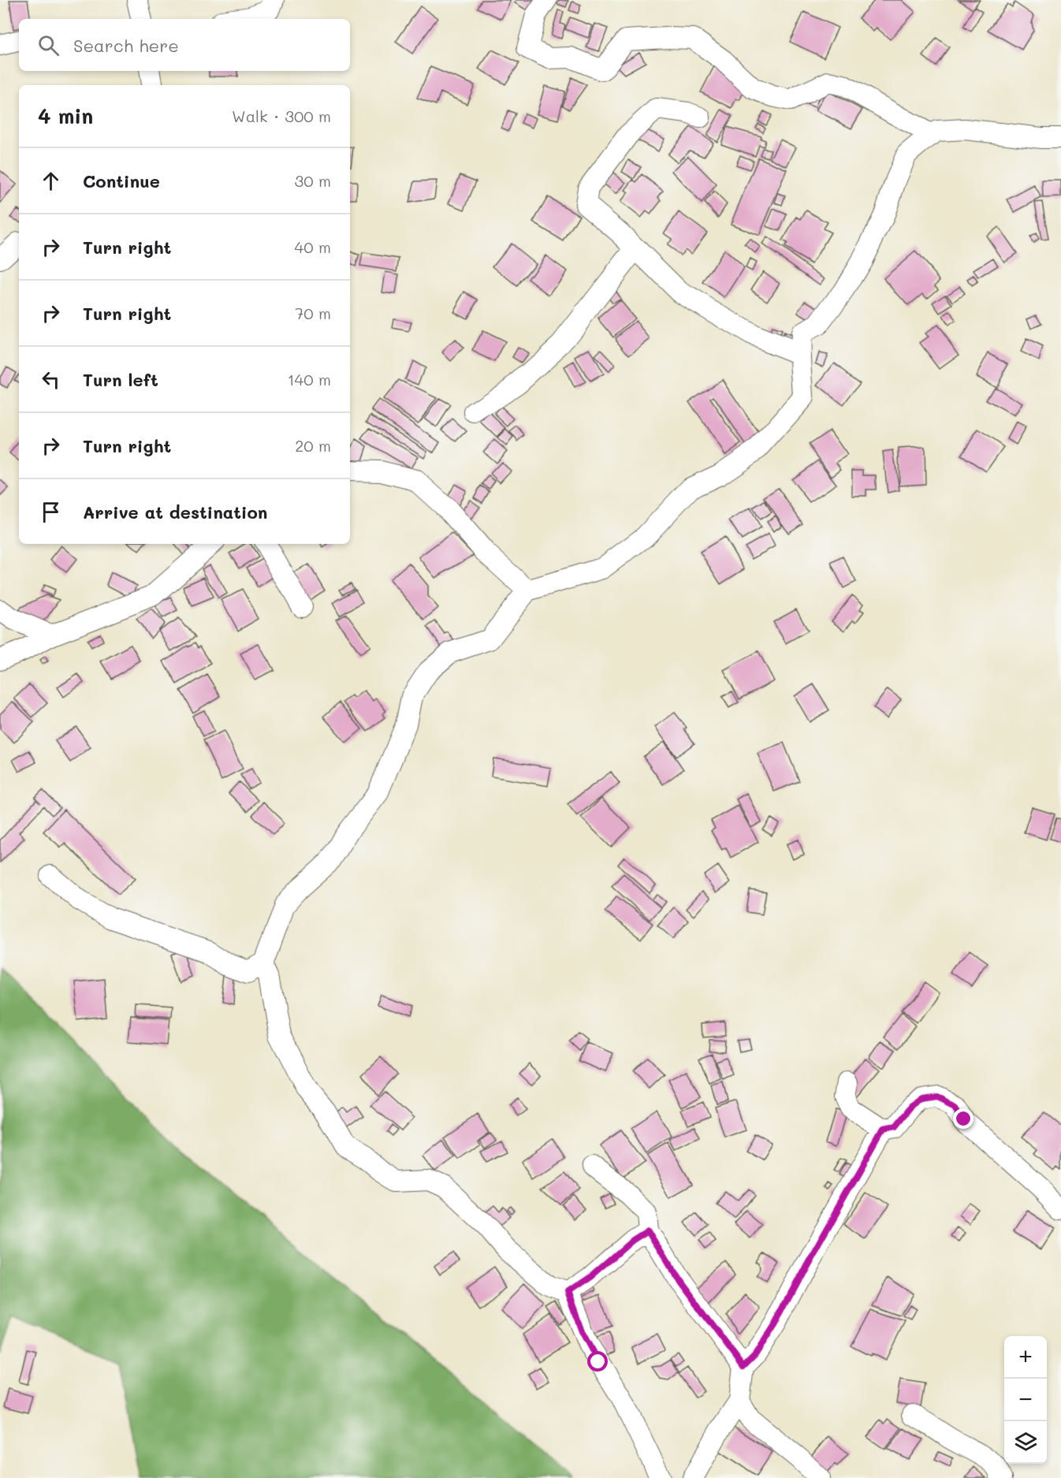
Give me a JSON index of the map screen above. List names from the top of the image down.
{
  "page": {
    "search": "Search here",
    "heading": ["4 min", "Walk · 300 m"],
    "list": [
      ["Continue", "30 m"],
      ["Turn right", "40 m"],
      ["Turn right", "70 m"],
      ["Turn left", "140 m"],
      ["Turn right", "20 m"],
      "Arrive at destination"
    ],
    "map_buttons": ["+", "−"]
  }
}
